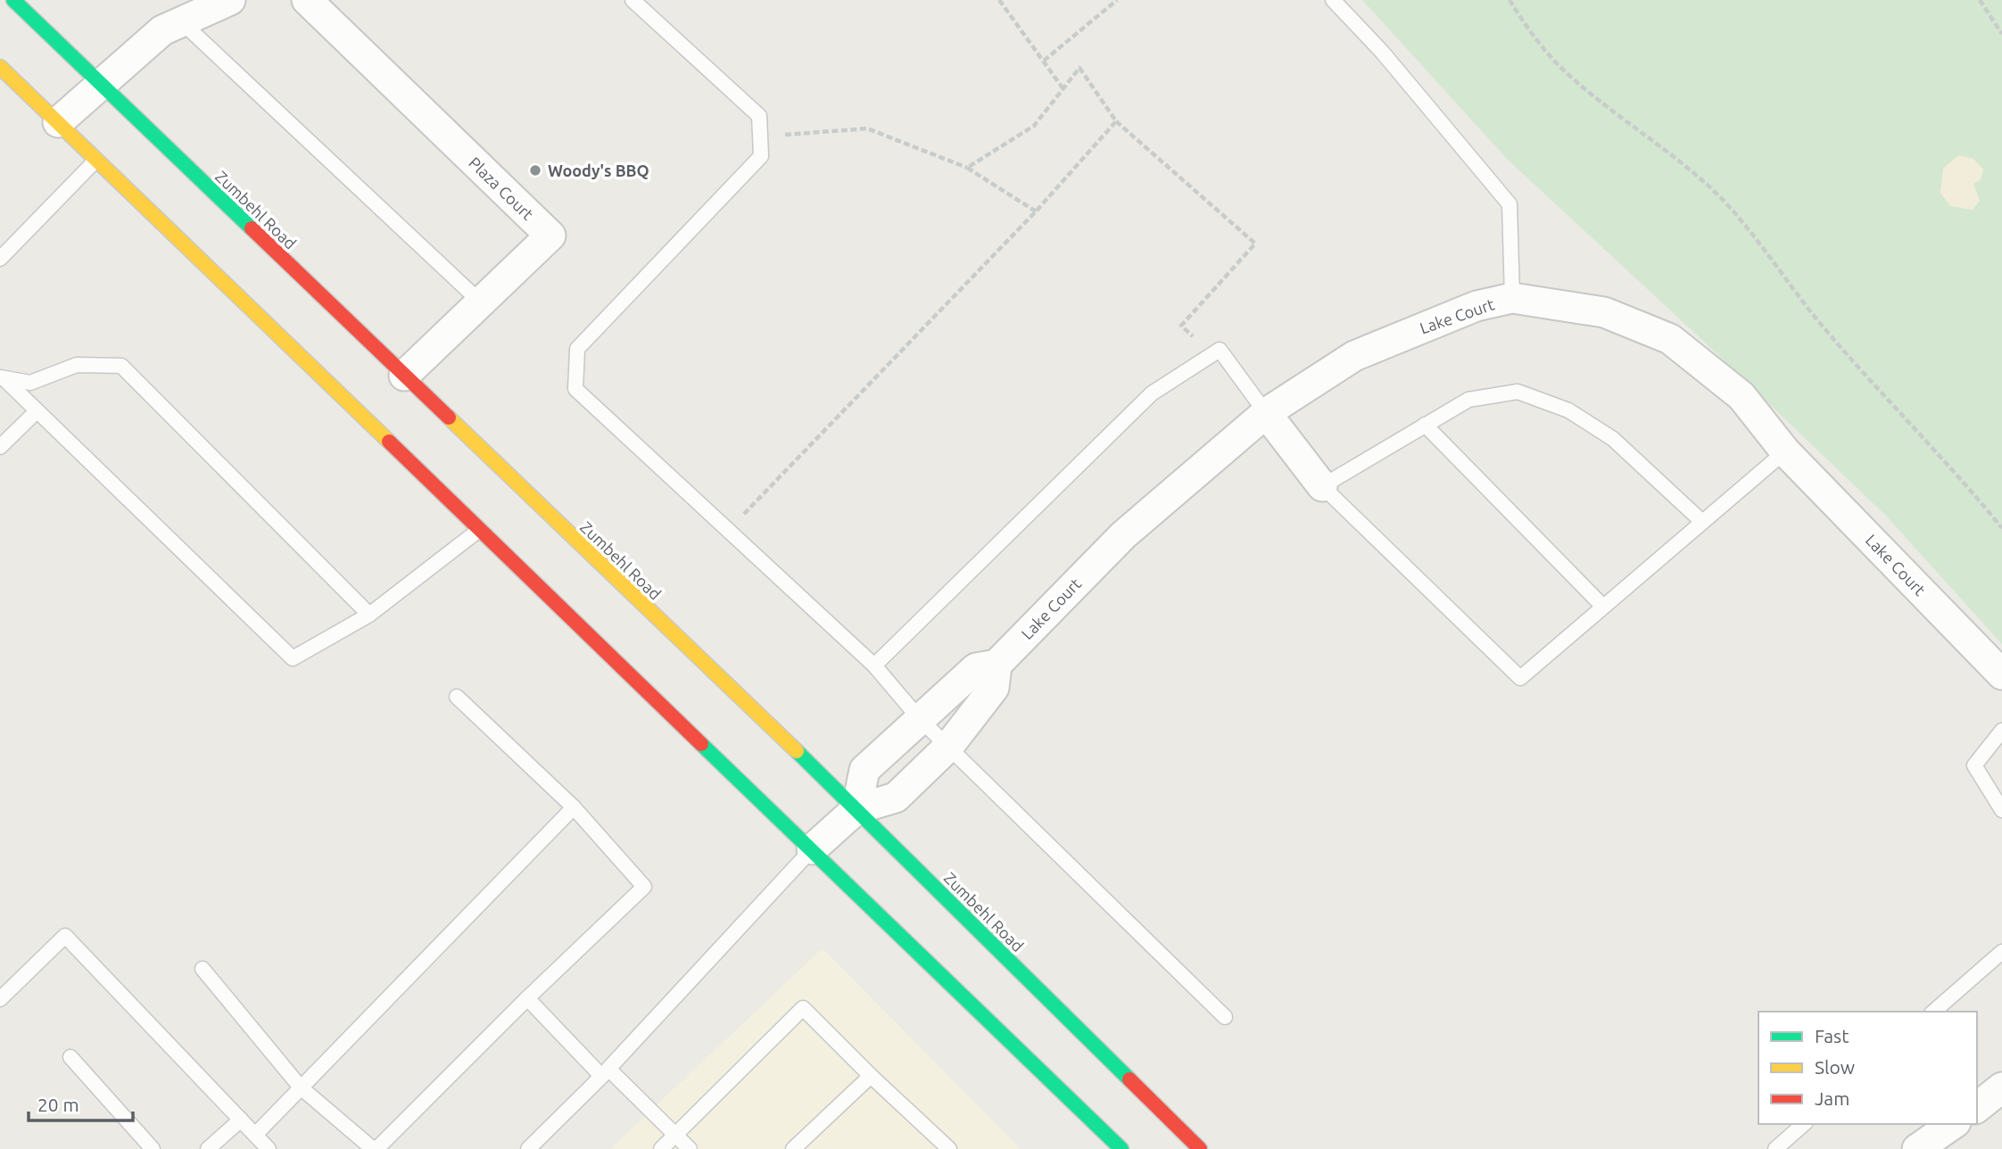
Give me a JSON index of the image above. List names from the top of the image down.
{
  "streets": {
    "main road": ["Zumbehl Road"],
    "street": ["Plaza Court", "Lake Court"]
  },
  "crossings": [
    ["Plaza Court", "Zumbehl Road"],
    ["Zumbehl Road", "Lake Court"]
  ],
  "places": ["Woody's BBQ"],
  "legend": ["Fast", "Slow", "Jam"],
  "scale_bar": "20 m"
}
